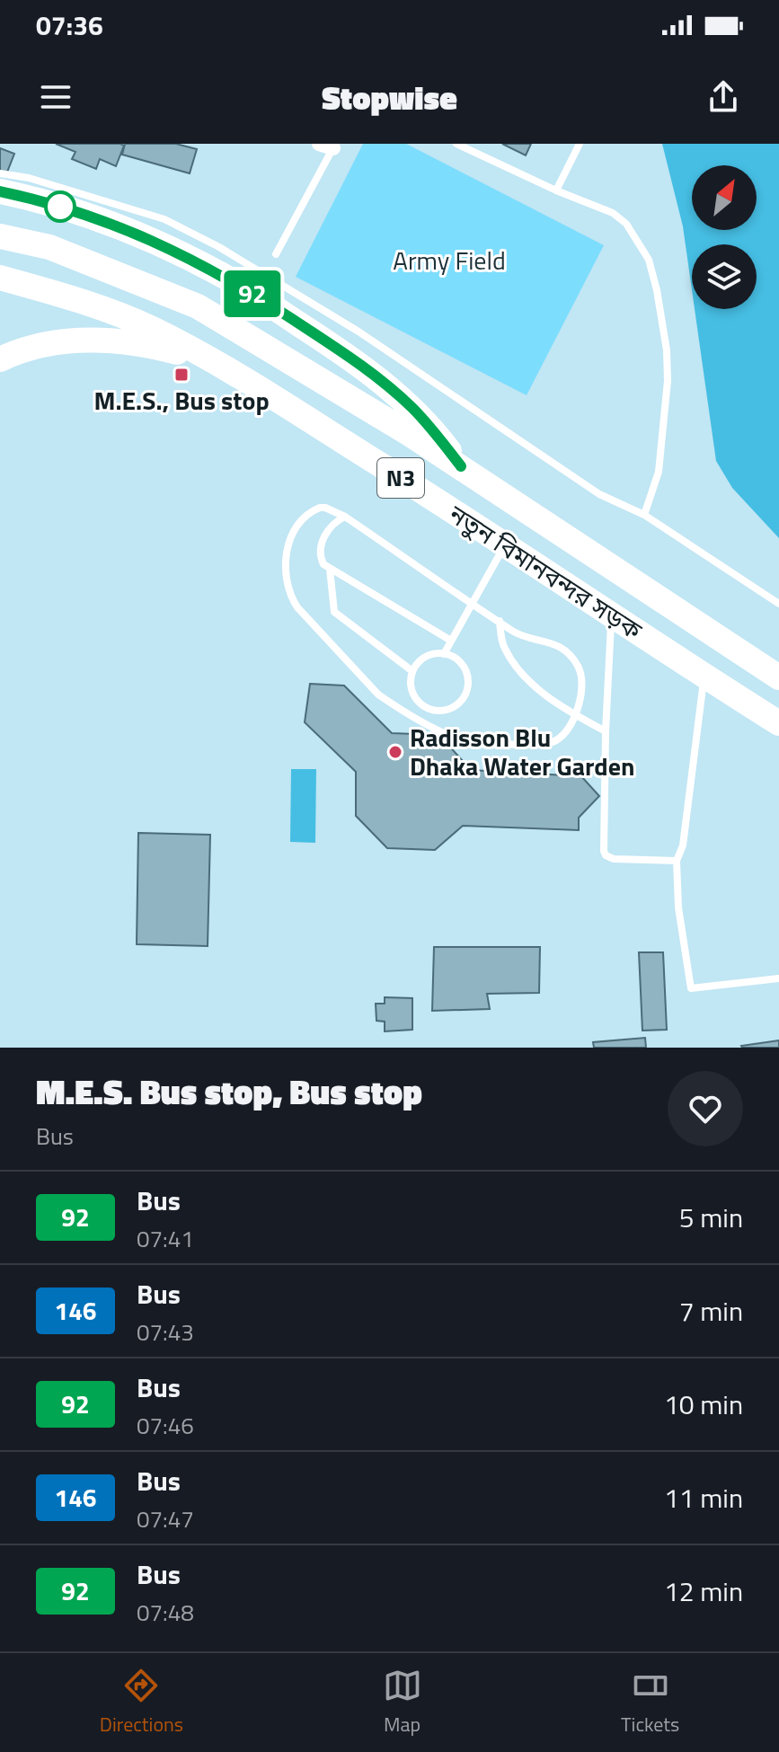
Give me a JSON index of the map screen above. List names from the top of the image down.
{
  "streets": {
    "highway": ["N3", "নতুন বিমানবন্দর সড়ক"]
  },
  "parks": ["Army Field"],
  "places": {
    "transit": ["M.E.S., Bus stop"],
    "other": ["Radisson Blu Dhaka Water Garden"]
  },
  "lines": ["bus line 92"],
  "north": "top right",
  "page": {
    "status": "07:36",
    "header": "Stopwise",
    "on_map": "92",
    "heading": ["M.E.S. Bus stop, Bus stop", "Bus"],
    "list": [
      {
        "mark": "92",
        "name": "Bus",
        "note": "07:41",
        "value": "5 min"
      },
      {
        "mark": "146",
        "name": "Bus",
        "note": "07:43",
        "value": "7 min"
      },
      {
        "mark": "92",
        "name": "Bus",
        "note": "07:46",
        "value": "10 min"
      },
      {
        "mark": "146",
        "name": "Bus",
        "note": "07:47",
        "value": "11 min"
      },
      {
        "mark": "92",
        "name": "Bus",
        "note": "07:48",
        "value": "12 min"
      }
    ],
    "tabs": ["Directions", "Map", "Tickets"]
  }
}
